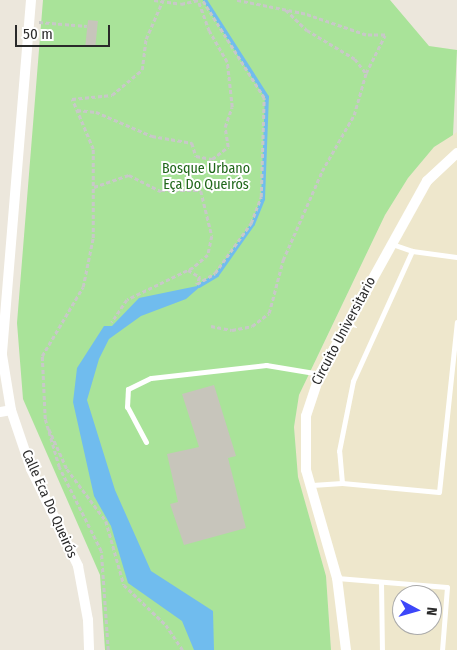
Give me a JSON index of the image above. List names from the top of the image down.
{
  "streets": {
    "street": ["Circuito Universitario", "Calle Eca Do Queirós"]
  },
  "parks": ["Bosque Urbano Eça Do Queirós"],
  "scale_bar": "50 m",
  "north": "right"
}
